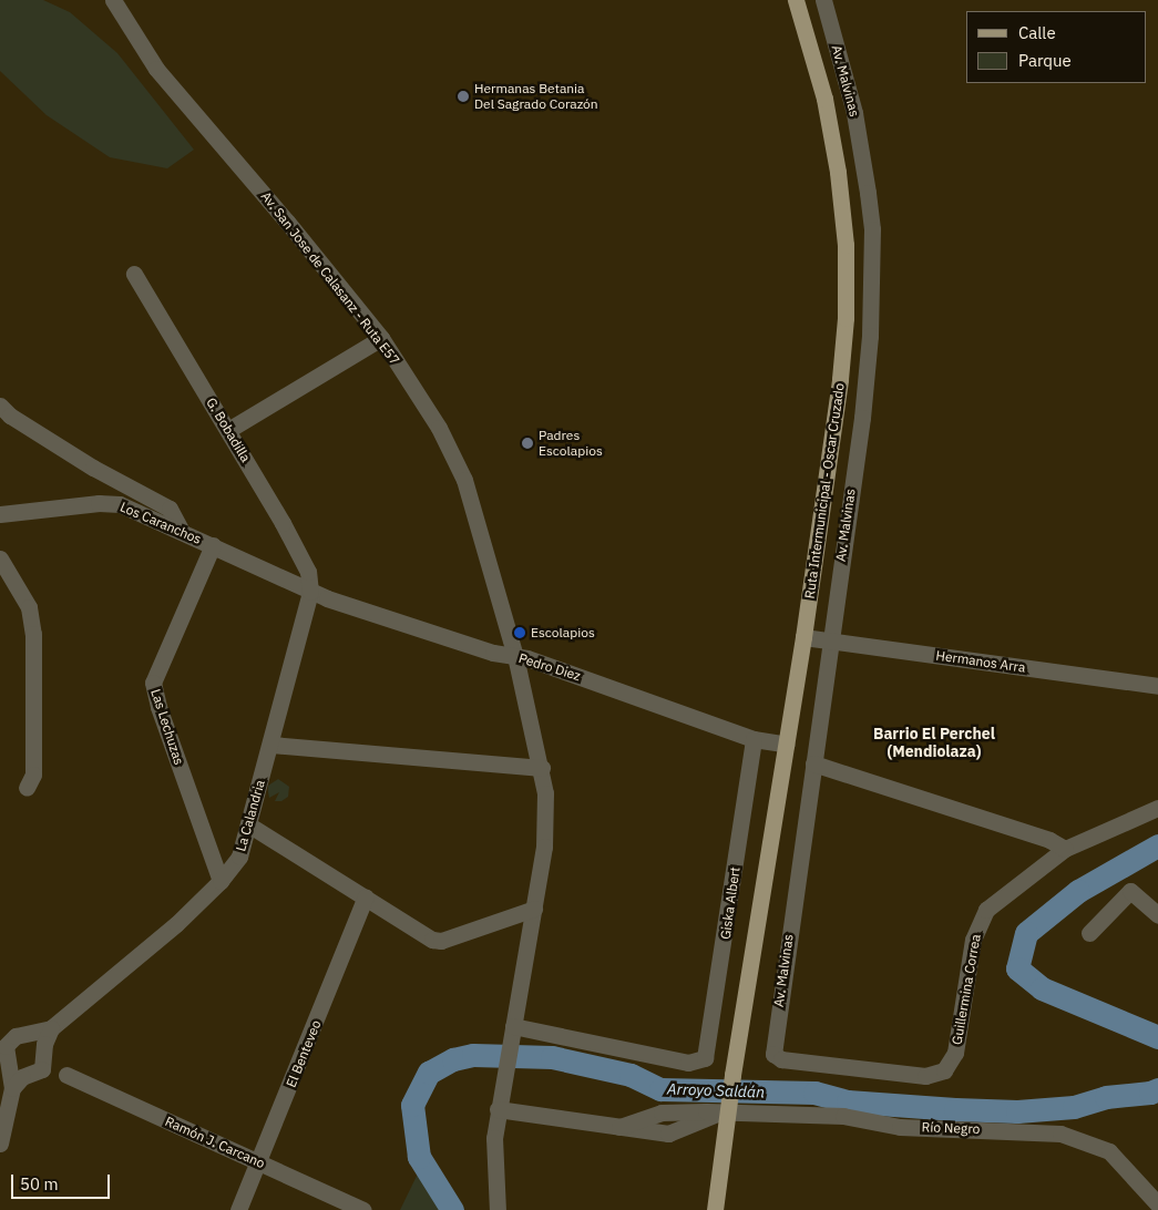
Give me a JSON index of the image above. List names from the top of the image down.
{
  "streets": {
    "main road": ["Ruta Intermunicipal - Oscar Cruzado"],
    "street": [
      "Av. Malvinas",
      "Av. San Jose de Calasanz - Ruta E57",
      "G. Bobadilla",
      "Los Caranchos",
      "Hermanos Arra",
      "Pedro Diez",
      "Las Lechuzas",
      "La Calandria",
      "Giska Albert",
      "Guillermina Correa",
      "El Benteveo",
      "Río Negro",
      "Ramón J. Carcano"
    ]
  },
  "crossings": [
    ["Av. Malvinas", "Hermanos Arra"],
    ["Av. Malvinas", "Guillermina Correa"],
    ["Av. San Jose de Calasanz - Ruta E57", "Pedro Diez"],
    ["Av. San Jose de Calasanz - Ruta E57", "Giska Albert"],
    ["Av. San Jose de Calasanz - Ruta E57", "Río Negro"],
    ["G. Bobadilla", "Los Caranchos"],
    ["G. Bobadilla", "Pedro Diez"],
    ["G. Bobadilla", "La Calandria"],
    ["Ruta Intermunicipal - Oscar Cruzado", "Hermanos Arra"],
    ["Ruta Intermunicipal - Oscar Cruzado", "Pedro Diez"],
    ["Ruta Intermunicipal - Oscar Cruzado", "Río Negro"],
    ["Los Caranchos", "Pedro Diez"],
    ["Los Caranchos", "Las Lechuzas"],
    ["Los Caranchos", "La Calandria"],
    ["Pedro Diez", "La Calandria"],
    ["Pedro Diez", "Giska Albert"],
    ["Las Lechuzas", "La Calandria"],
    ["La Calandria", "Ramón J. Carcano"],
    ["El Benteveo", "Ramón J. Carcano"]
  ],
  "districts": ["Barrio El Perchel (Mendiolaza)"],
  "water": ["Arroyo Saldán"],
  "places": ["Hermanas Betania Del Sagrado Corazón", "Padres Escolapios", "Escolapios"],
  "legend": ["Calle", "Parque"],
  "scale_bar": "50 m"
}
